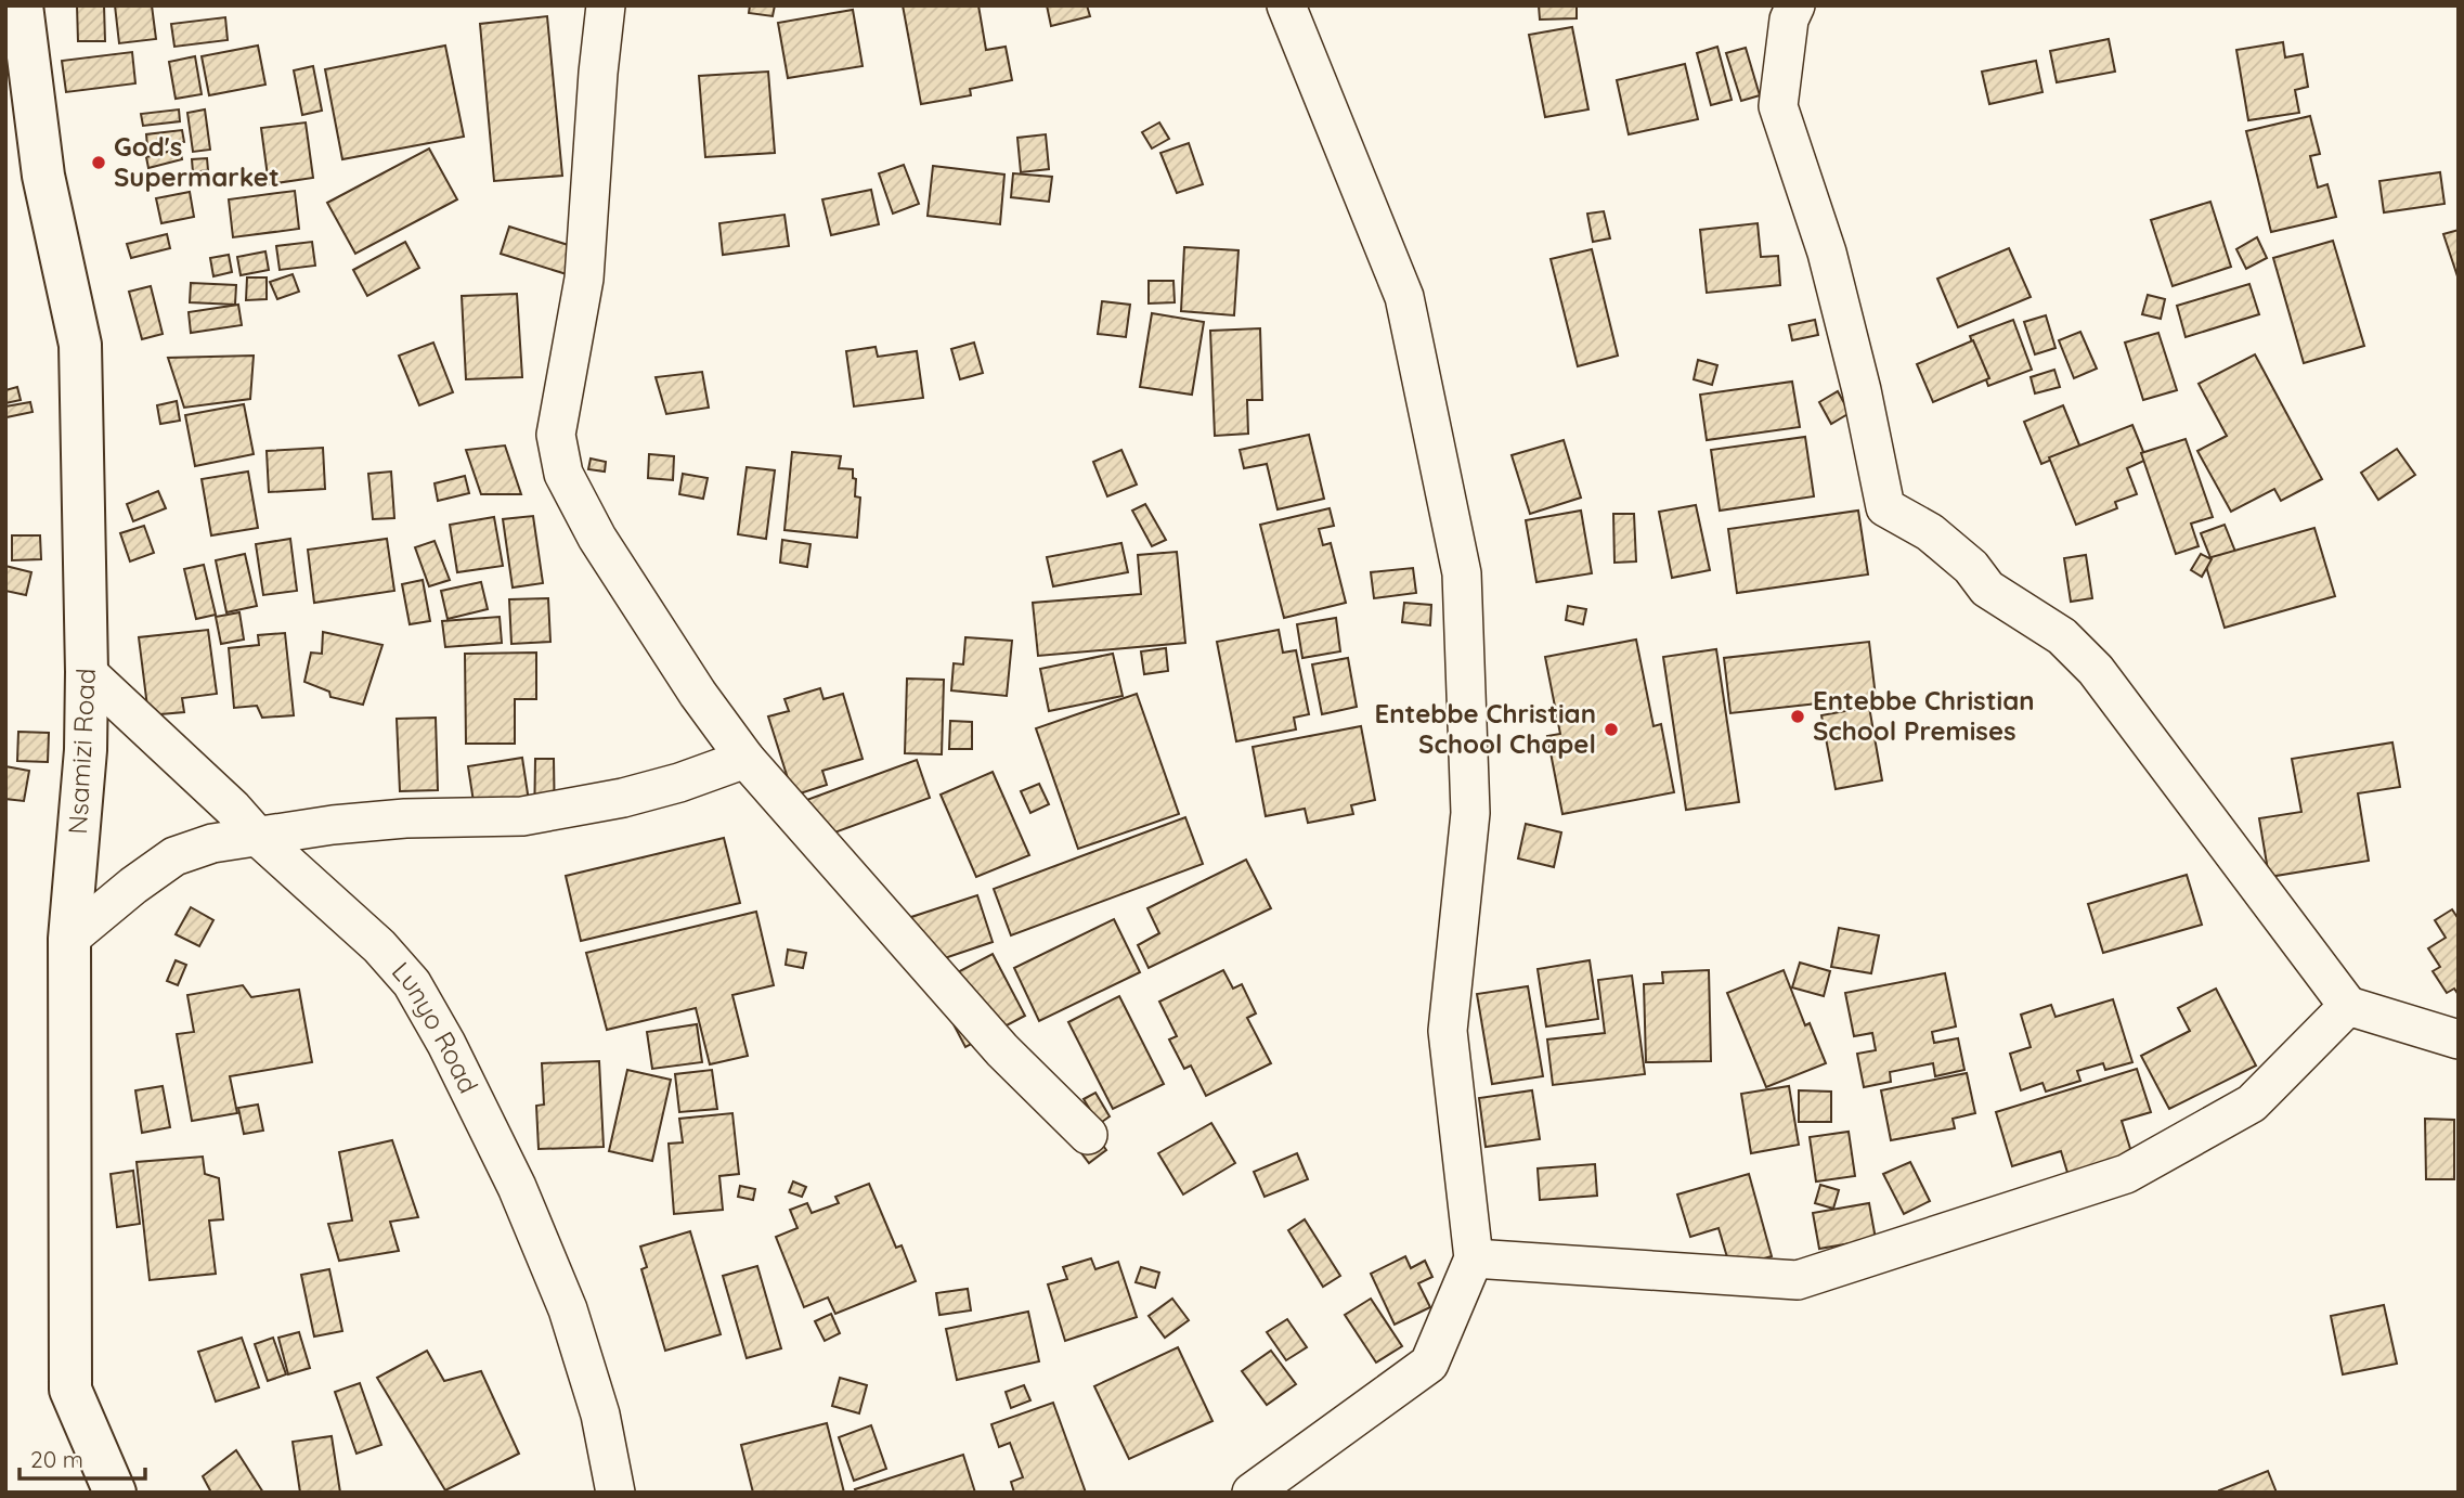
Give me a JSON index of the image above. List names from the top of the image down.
{
  "streets": {
    "street": ["Nsamizi Road", "Lunyo Road"]
  },
  "crossings": [
    ["Nsamizi Road", "Lunyo Road"]
  ],
  "places": ["God's Supermarket", "Entebbe Christian School Premises", "Entebbe Christian School Chapel"],
  "scale_bar": "20 m"
}
